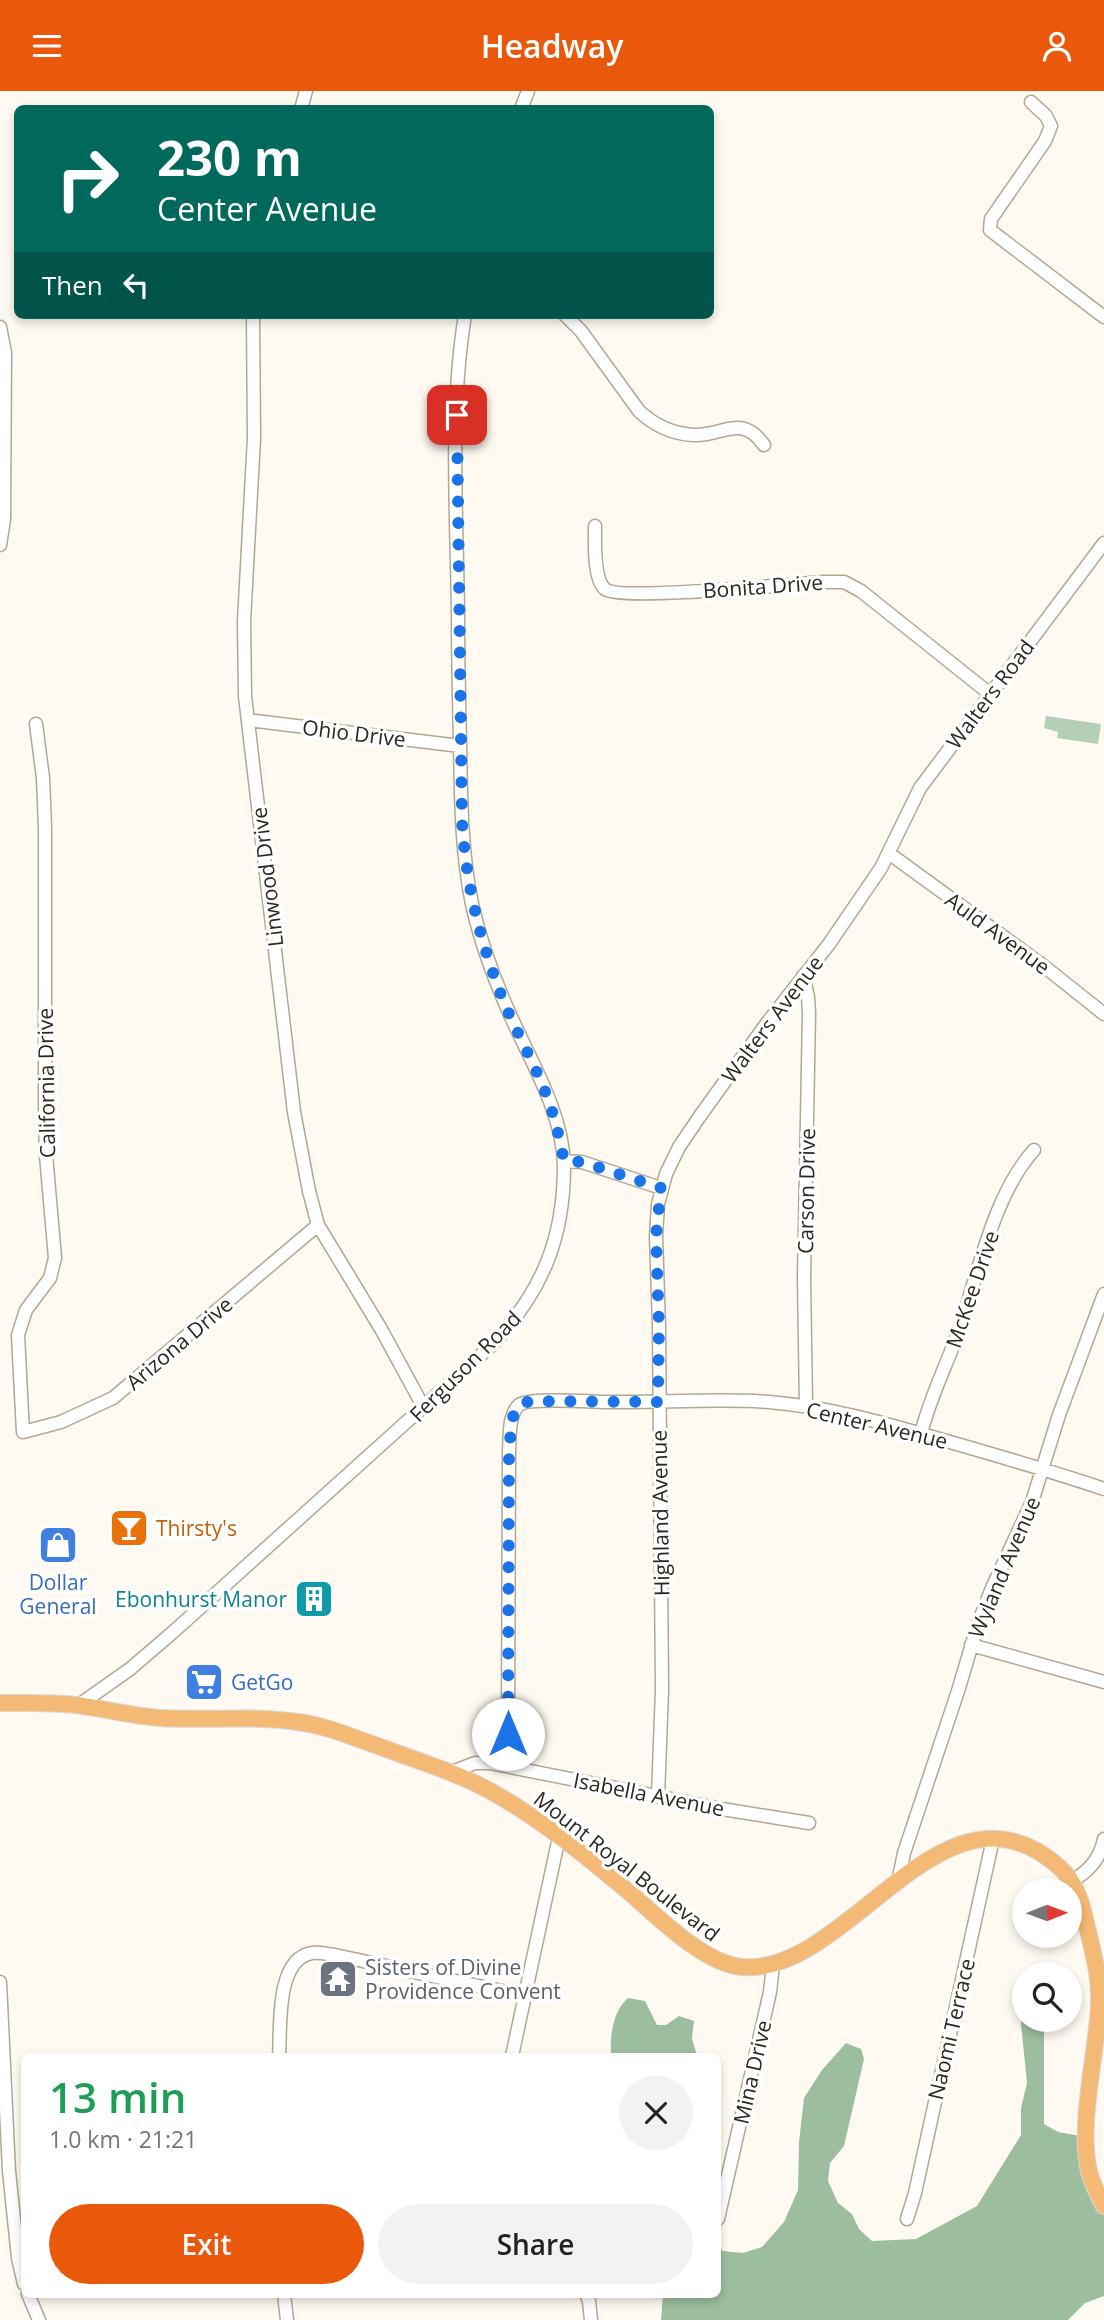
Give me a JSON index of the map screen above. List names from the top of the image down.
{
  "streets": {
    "main road": ["Mount Royal Boulevard"],
    "street": [
      "Bonita Drive",
      "Walters Road",
      "Ohio Drive",
      "Linwood Drive",
      "Auld Avenue",
      "Walters Avenue",
      "California Drive",
      "Carson Drive",
      "McKee Drive",
      "Arizona Drive",
      "Ferguson Road",
      "Center Avenue",
      "Highland Avenue",
      "Wyland Avenue",
      "Isabella Avenue",
      "Naomi Terrace",
      "Mina Drive"
    ]
  },
  "crossings": [
    ["Bonita Drive", "Walters Road"],
    ["Walters Road", "Auld Avenue"],
    ["Walters Road", "Walters Avenue"],
    ["Ohio Drive", "Linwood Drive"],
    ["Ohio Drive", "Ferguson Road"],
    ["Linwood Drive", "Arizona Drive"],
    ["Linwood Drive", "Ferguson Road"],
    ["Auld Avenue", "Walters Avenue"],
    ["Walters Avenue", "Carson Drive"],
    ["Walters Avenue", "Highland Avenue"],
    ["California Drive", "Arizona Drive"],
    ["Carson Drive", "Center Avenue"],
    ["McKee Drive", "Center Avenue"],
    ["Ferguson Road", "Mount Royal Boulevard"],
    ["Center Avenue", "Highland Avenue"],
    ["Center Avenue", "Wyland Avenue"],
    ["Center Avenue", "Isabella Avenue"],
    ["Highland Avenue", "Isabella Avenue"],
    ["Wyland Avenue", "Mount Royal Boulevard"],
    ["Isabella Avenue", "Mount Royal Boulevard"],
    ["Mount Royal Boulevard", "Naomi Terrace"],
    ["Mount Royal Boulevard", "Mina Drive"]
  ],
  "places": {
    "bar": ["Thirsty's"],
    "shop": ["Dollar General"],
    "building": ["Ebonhurst Manor"],
    "supermarket": ["GetGo"],
    "temple": ["Sisters of Divine Providence Convent"]
  },
  "north": "right",
  "page": {
    "header": "Headway",
    "turn": ["230 m", "Center Avenue"],
    "then": "Then",
    "heading": ["13 min", "1.0 km · 21:21"],
    "buttons": ["Exit", "Share"]
  }
}
